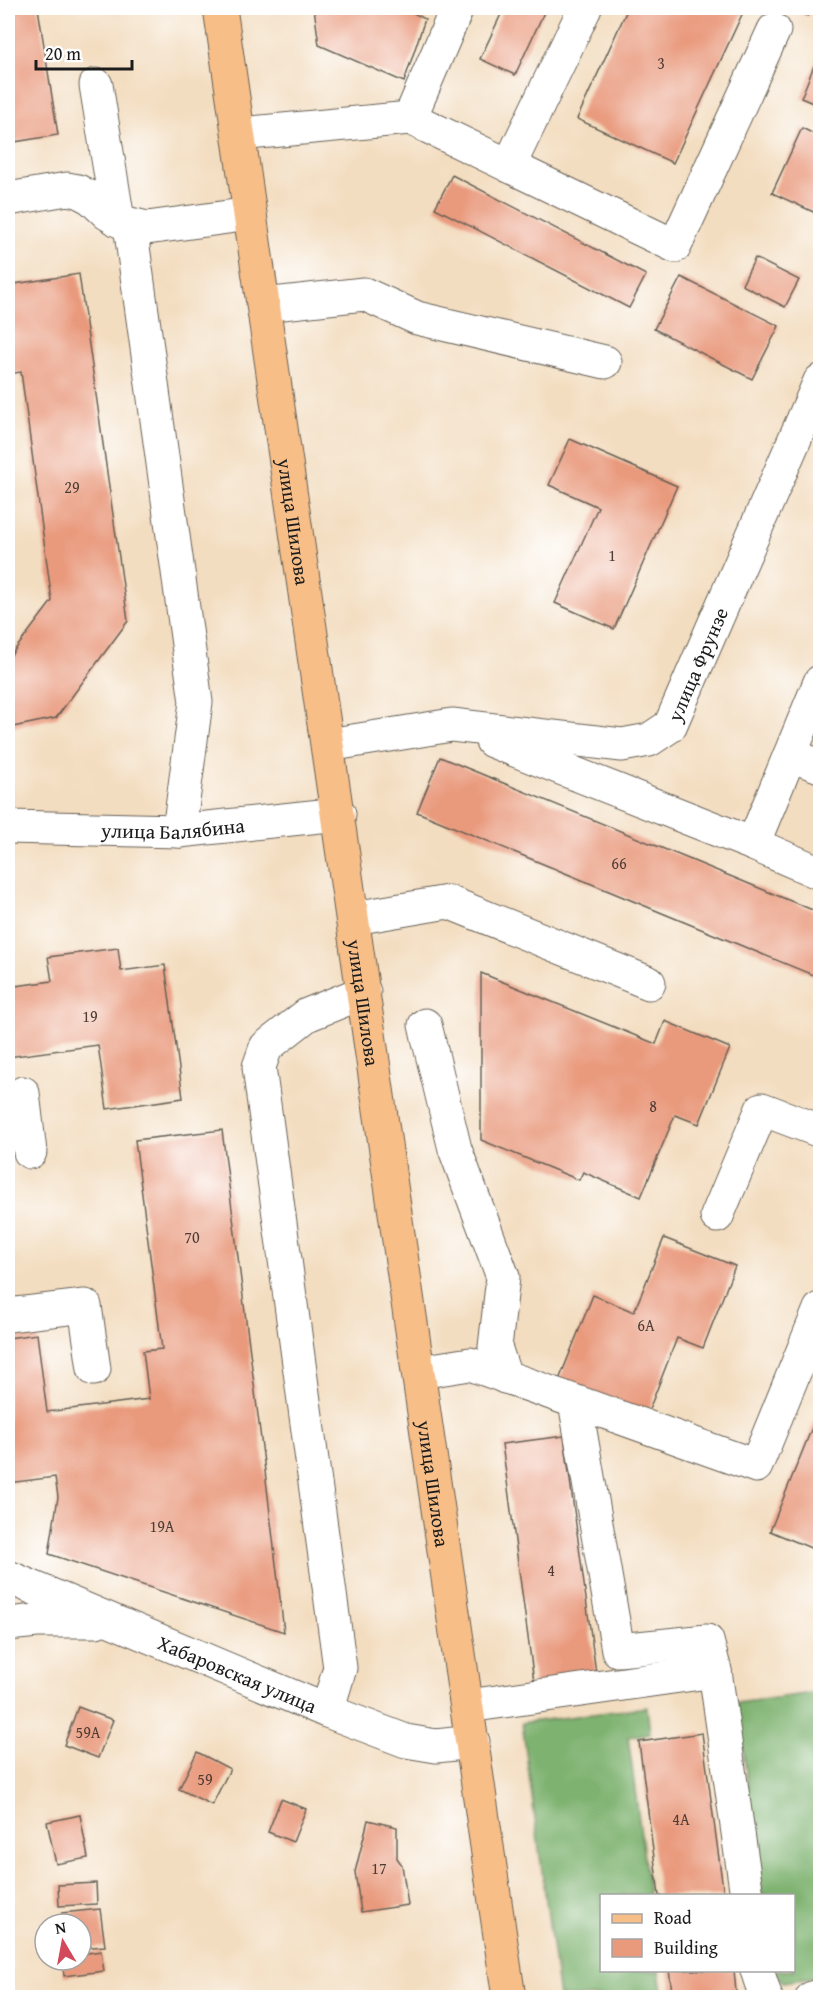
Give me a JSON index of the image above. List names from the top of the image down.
{
  "streets": {
    "main road": ["улица Шилова"],
    "street": ["улица Фрунзе", "улица Балябина", "Хабаровская улица"]
  },
  "crossings": [
    ["улица Шилова", "улица Фрунзе"],
    ["улица Шилова", "улица Балябина"],
    ["улица Шилова", "Хабаровская улица"]
  ],
  "house_numbers": [
    "3",
    "29",
    "1",
    "66",
    "19",
    "8",
    "70",
    "6А",
    "19А",
    "4",
    "59А",
    "59",
    "4А",
    "17"
  ],
  "legend": ["Road", "Building"],
  "scale_bar": "20 m",
  "north": "top"
}
